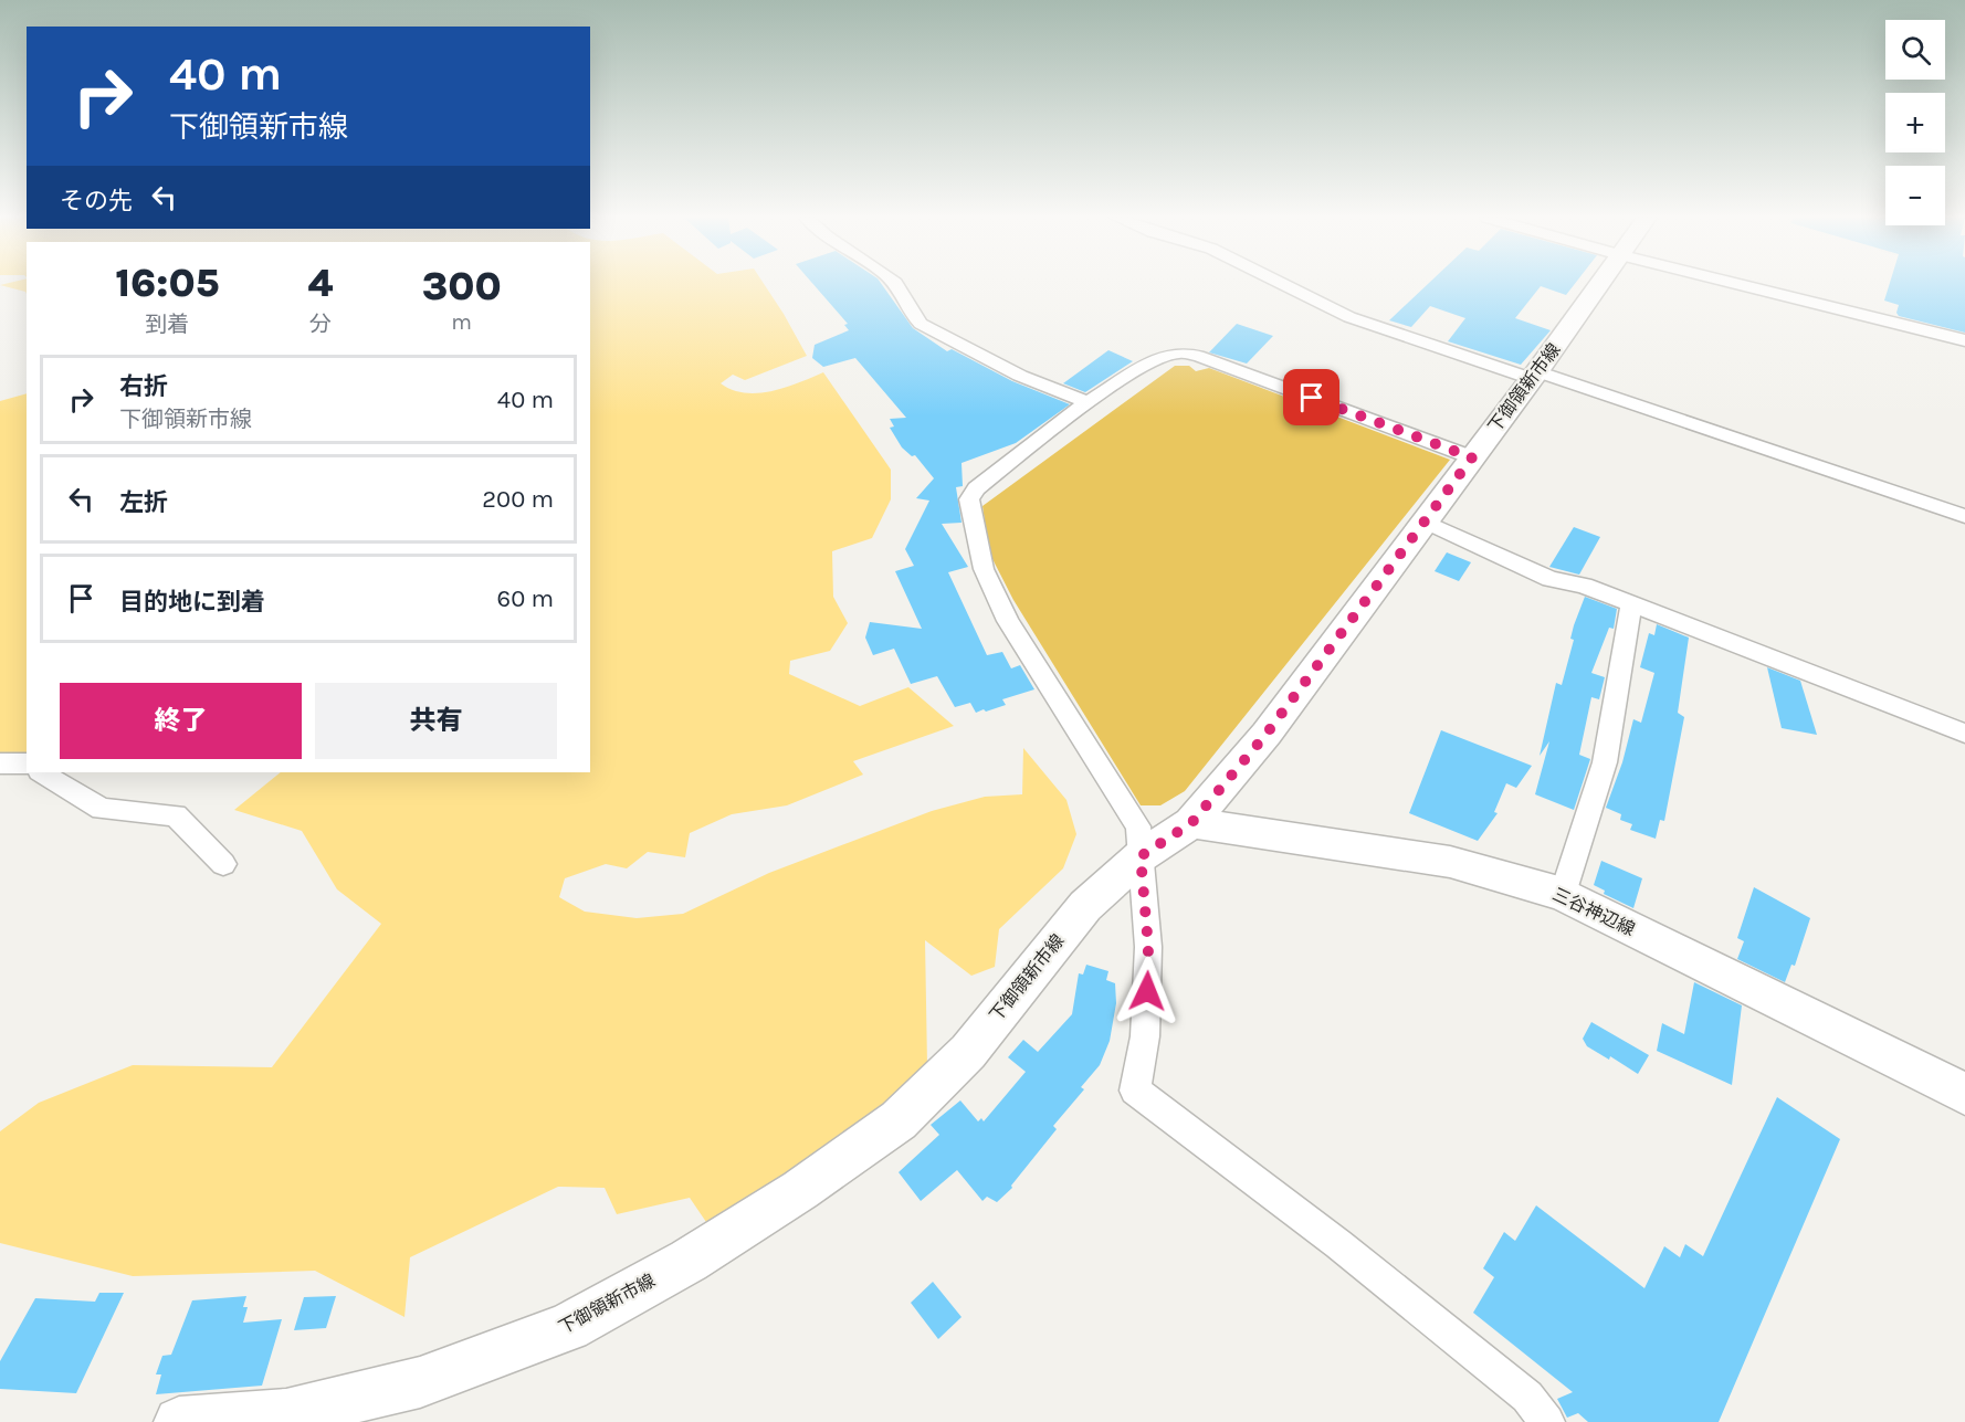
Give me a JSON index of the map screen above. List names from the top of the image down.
{
  "streets": {
    "main road": ["下御領新市線", "三谷神辺線"]
  },
  "crossings": [
    ["下御領新市線", "三谷神辺線"]
  ],
  "page": {
    "map_buttons": ["+", "−"],
    "turn": ["40 m", "下御領新市線"],
    "then": "その先",
    "eta": [
      "16:05",
      "到着",
      "4",
      "分",
      "300",
      "m"
    ],
    "list": [
      {
        "name": "右折",
        "note": "下御領新市線",
        "value": "40 m"
      },
      {
        "name": "左折",
        "value": "200 m"
      },
      {
        "name": "目的地に到着",
        "value": "60 m"
      }
    ],
    "buttons": ["終了", "共有"]
  }
}
